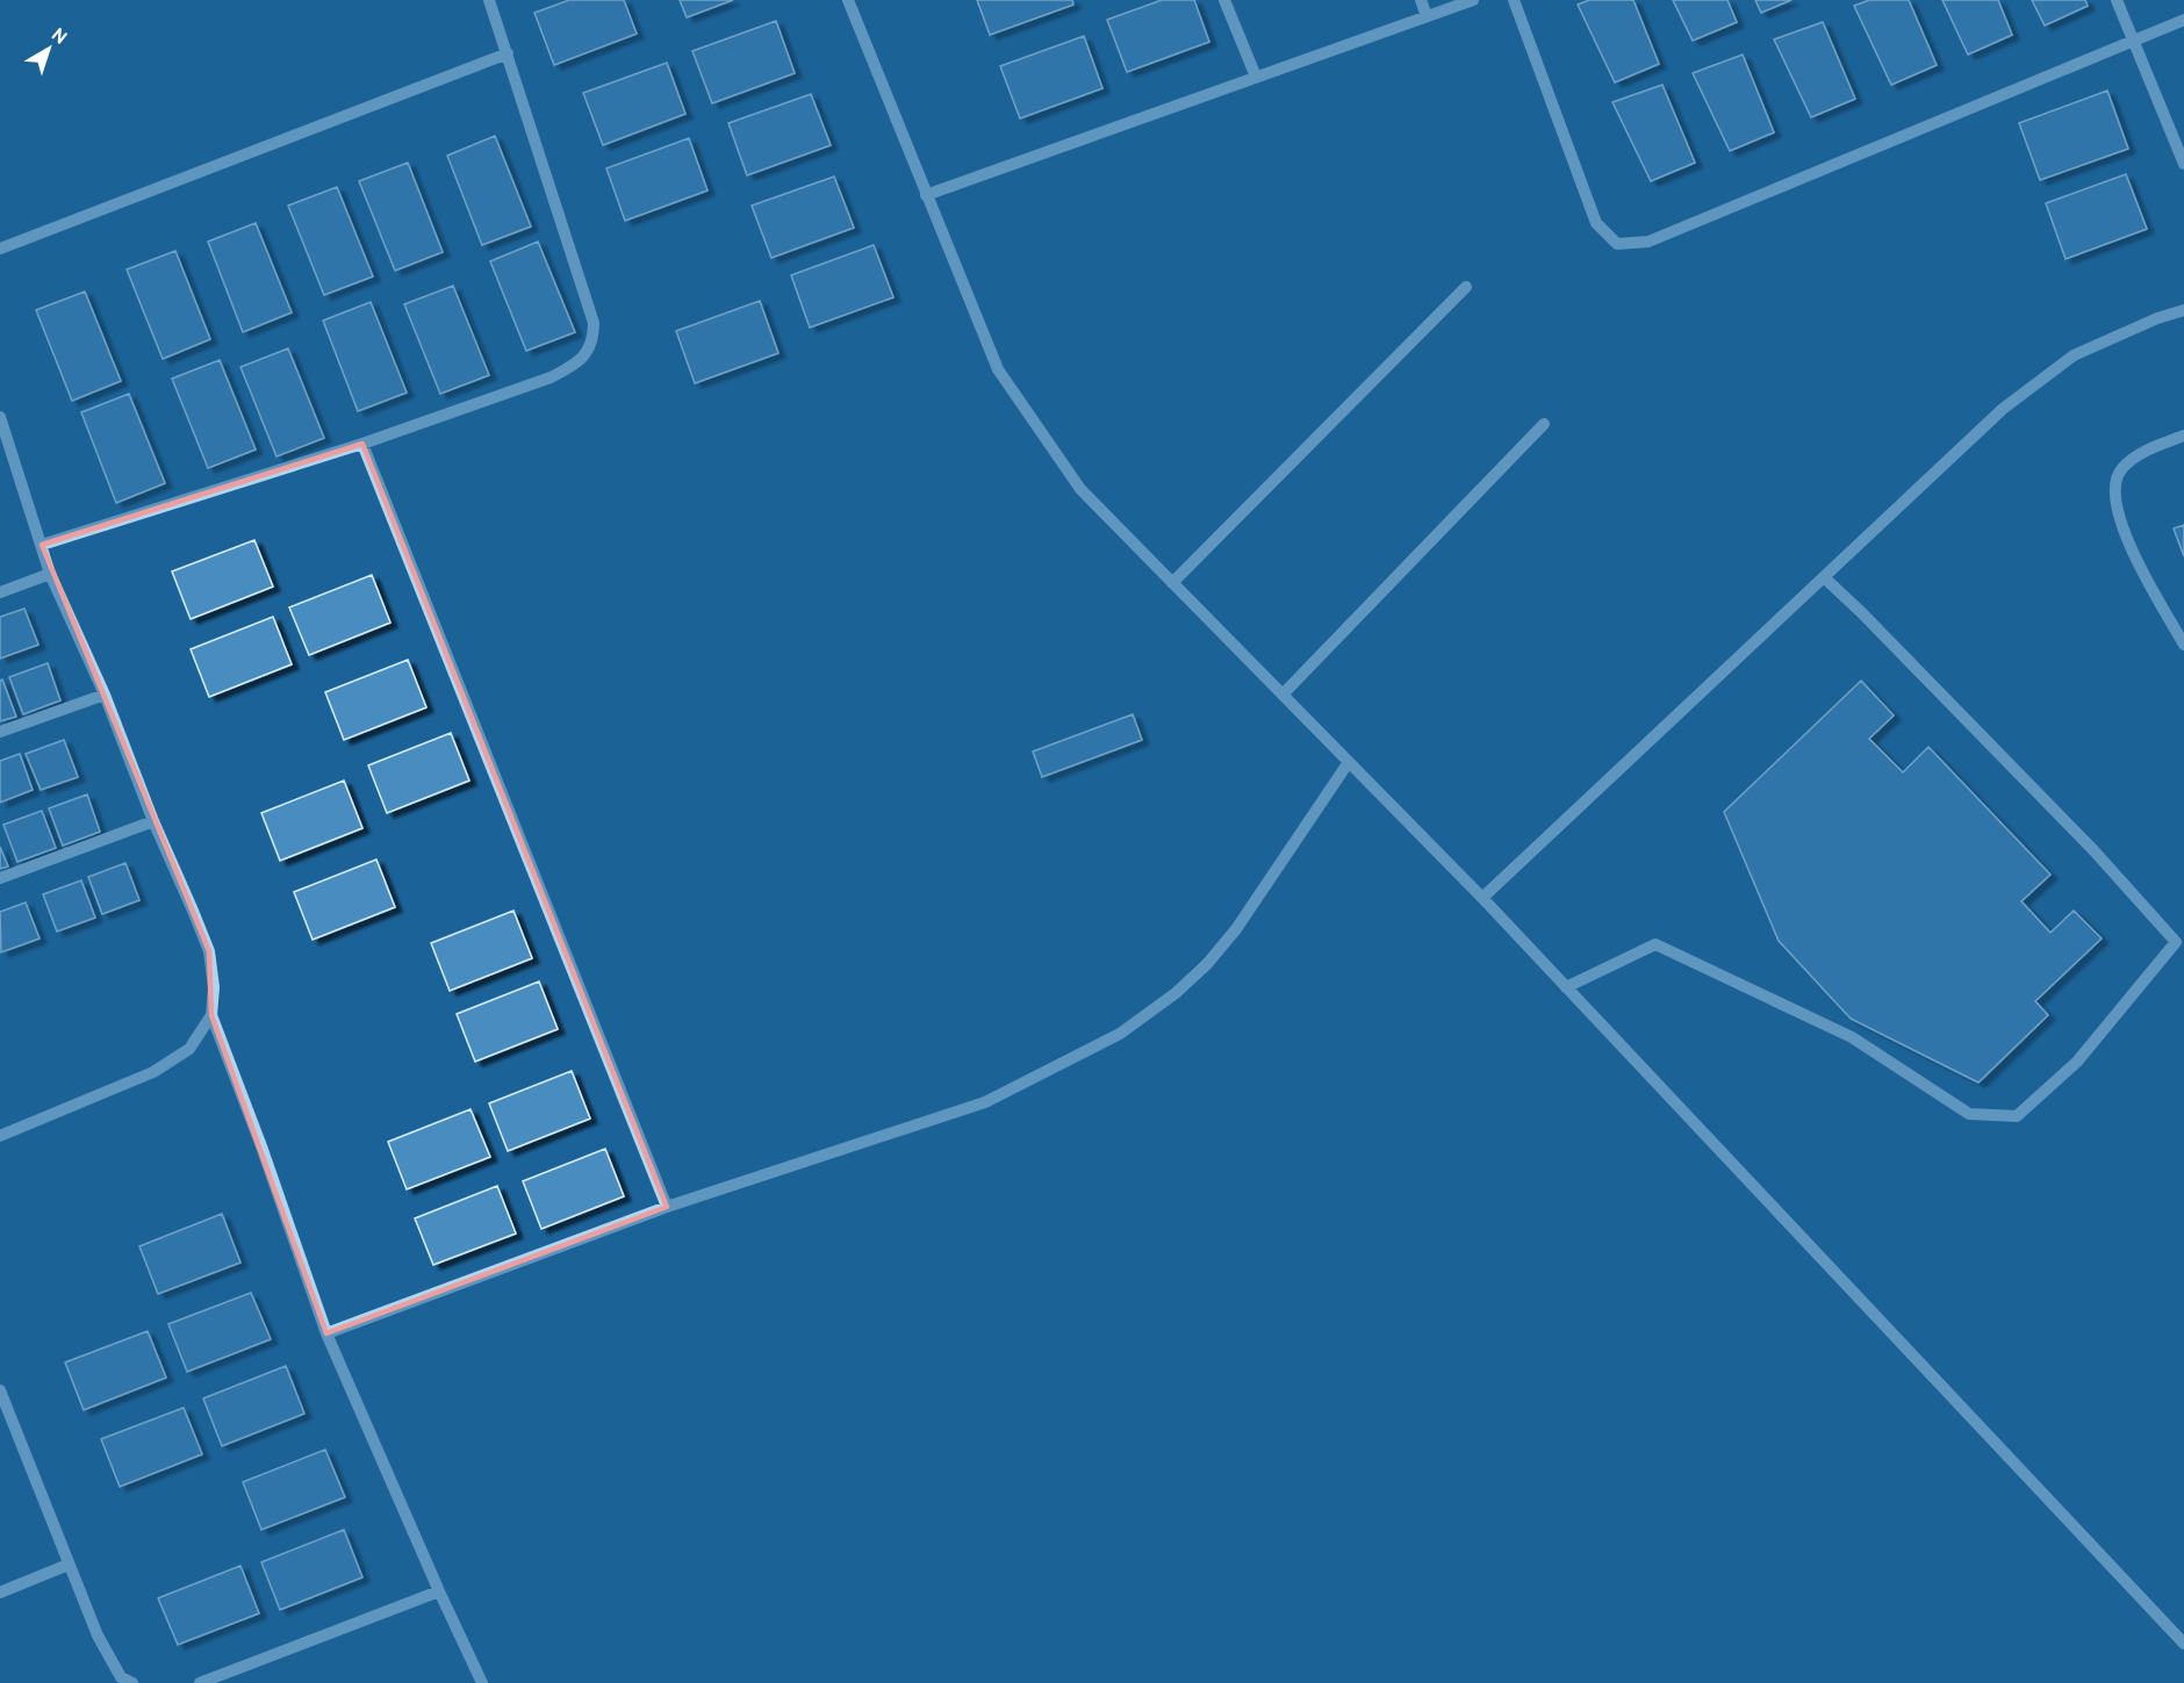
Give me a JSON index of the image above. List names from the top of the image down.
{
  "north": "top right"
}
